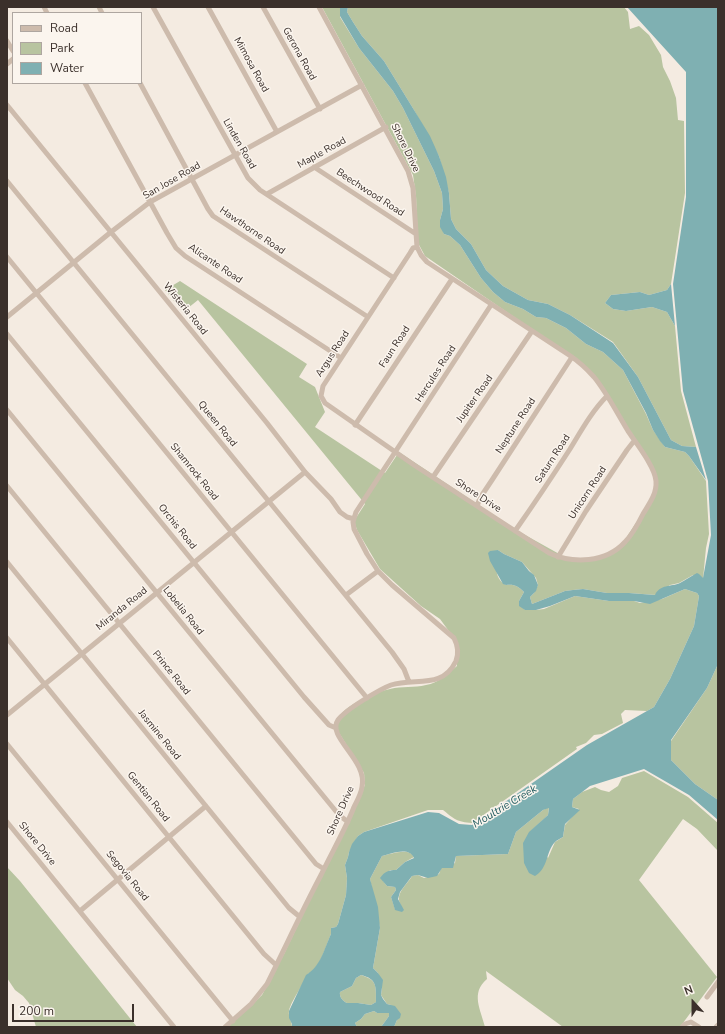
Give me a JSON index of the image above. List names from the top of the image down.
{
  "streets": {
    "street": [
      "Gerona Road",
      "Mimosa Road",
      "Linden Road",
      "Shore Drive",
      "Maple Road",
      "San Jose Road",
      "Beechwood Road",
      "Hawthorne Road",
      "Alicante Road",
      "Wisteria Road",
      "Faun Road",
      "Argus Road",
      "Hercules Road",
      "Jupiter Road",
      "Queen Road",
      "Neptune Road",
      "Saturn Road",
      "Shamrock Road",
      "Unicorn Road",
      "Orchis Road",
      "Miranda Road",
      "Lobelia Road",
      "Prince Road",
      "Jasmine Road",
      "Gentian Road",
      "Segovia Road"
    ]
  },
  "crossings": [
    ["Gerona Road", "San Jose Road"],
    ["Mimosa Road", "San Jose Road"],
    ["Linden Road", "Maple Road"],
    ["Linden Road", "San Jose Road"],
    ["Linden Road", "Argus Road"],
    ["Shore Drive", "Maple Road"],
    ["Shore Drive", "San Jose Road"],
    ["Shore Drive", "Beechwood Road"],
    ["Shore Drive", "Faun Road"],
    ["Shore Drive", "Argus Road"],
    ["Shore Drive", "Hercules Road"],
    ["Shore Drive", "Jupiter Road"],
    ["Shore Drive", "Neptune Road"],
    ["Shore Drive", "Saturn Road"],
    ["Shore Drive", "Unicorn Road"],
    ["Shore Drive", "Orchis Road"],
    ["Shore Drive", "Lobelia Road"],
    ["Shore Drive", "Prince Road"],
    ["Shore Drive", "Jasmine Road"],
    ["Shore Drive", "Gentian Road"],
    ["Shore Drive", "Segovia Road"],
    ["Maple Road", "Beechwood Road"],
    ["San Jose Road", "Hawthorne Road"],
    ["San Jose Road", "Alicante Road"],
    ["San Jose Road", "Wisteria Road"],
    ["San Jose Road", "Queen Road"],
    ["San Jose Road", "Shamrock Road"],
    ["Hawthorne Road", "Argus Road"],
    ["Alicante Road", "Argus Road"],
    ["Wisteria Road", "Miranda Road"],
    ["Faun Road", "Argus Road"],
    ["Argus Road", "Hercules Road"],
    ["Queen Road", "Miranda Road"],
    ["Shamrock Road", "Miranda Road"],
    ["Orchis Road", "Miranda Road"],
    ["Miranda Road", "Lobelia Road"],
    ["Miranda Road", "Prince Road"],
    ["Miranda Road", "Jasmine Road"],
    ["Miranda Road", "Gentian Road"]
  ],
  "water": ["Moultrie Creek"],
  "legend": ["Road", "Park", "Water"],
  "scale_bar": "200 m",
  "north": "top"
}
